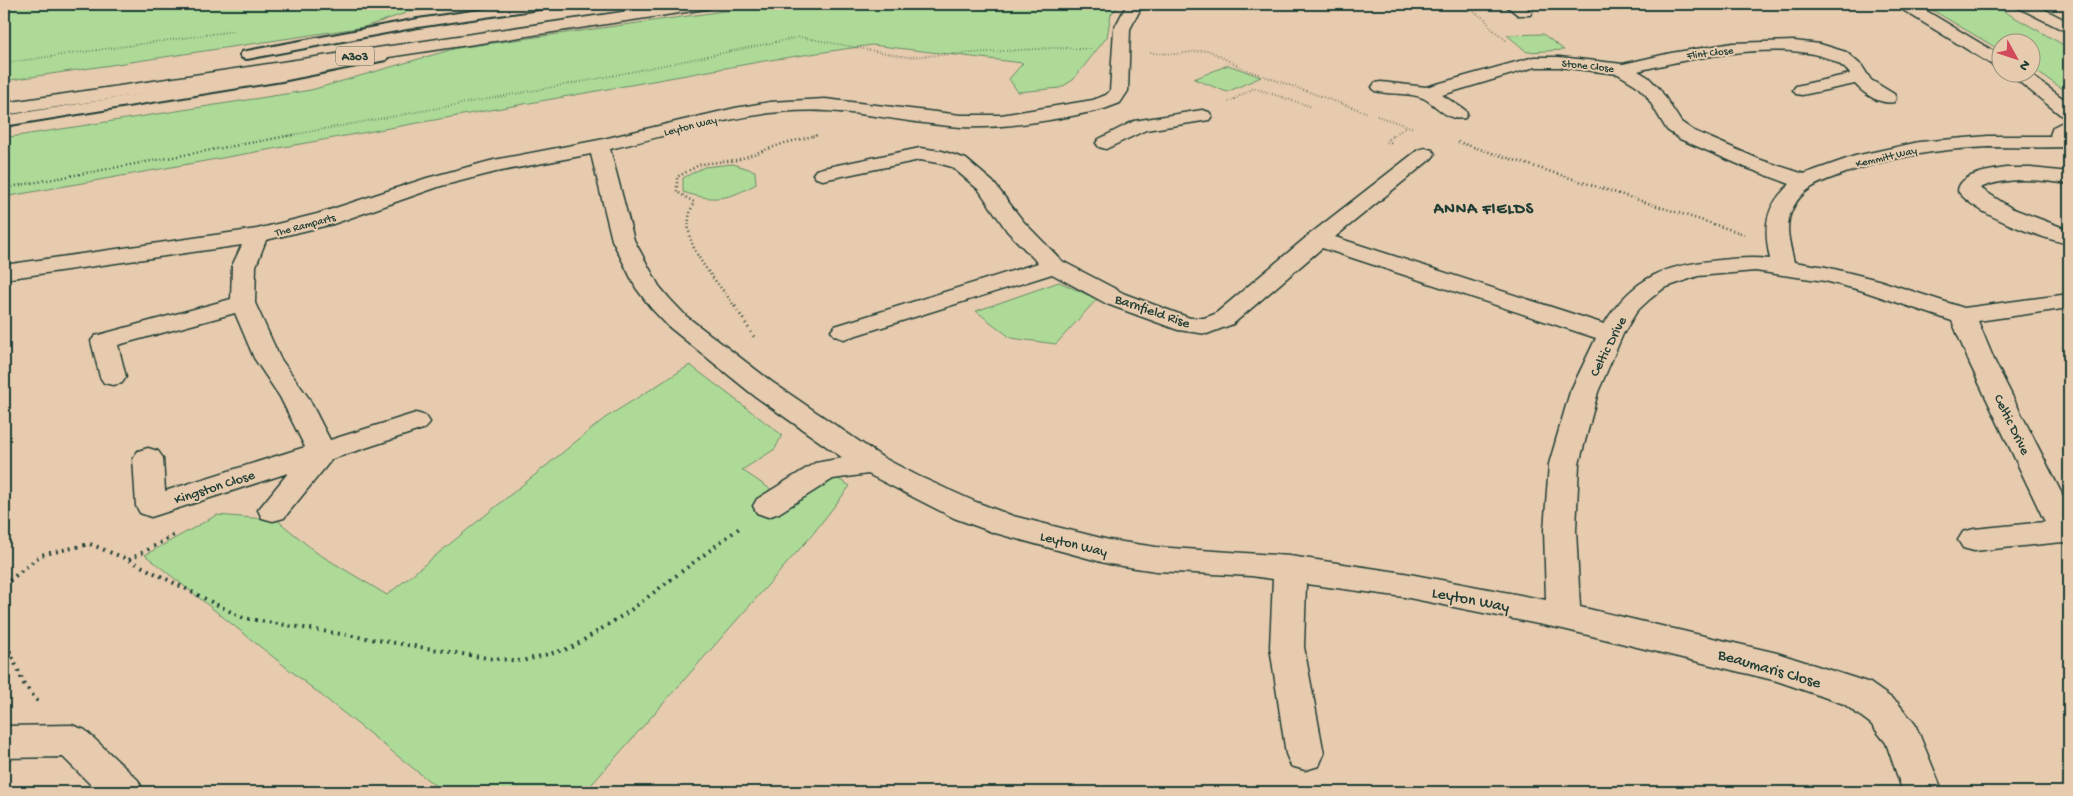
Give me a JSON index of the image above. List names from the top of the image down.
{
  "streets": {
    "main road": [
      "Flint Close",
      "A303",
      "Stone Close",
      "Leyton Way",
      "Kemmitt Way",
      "The Ramparts",
      "Barnfield Rise",
      "Celtic Drive",
      "Kingston Close",
      "Beaumaris Close"
    ]
  },
  "crossings": [
    ["Flint Close", "Stone Close"],
    ["Stone Close", "Kemmitt Way"],
    ["Leyton Way", "The Ramparts"],
    ["Leyton Way", "Celtic Drive"],
    ["Leyton Way", "Beaumaris Close"],
    ["Kemmitt Way", "Celtic Drive"],
    ["Celtic Drive", "Beaumaris Close"]
  ],
  "districts": ["ANNA FIELDS"],
  "north": "bottom right"
}
